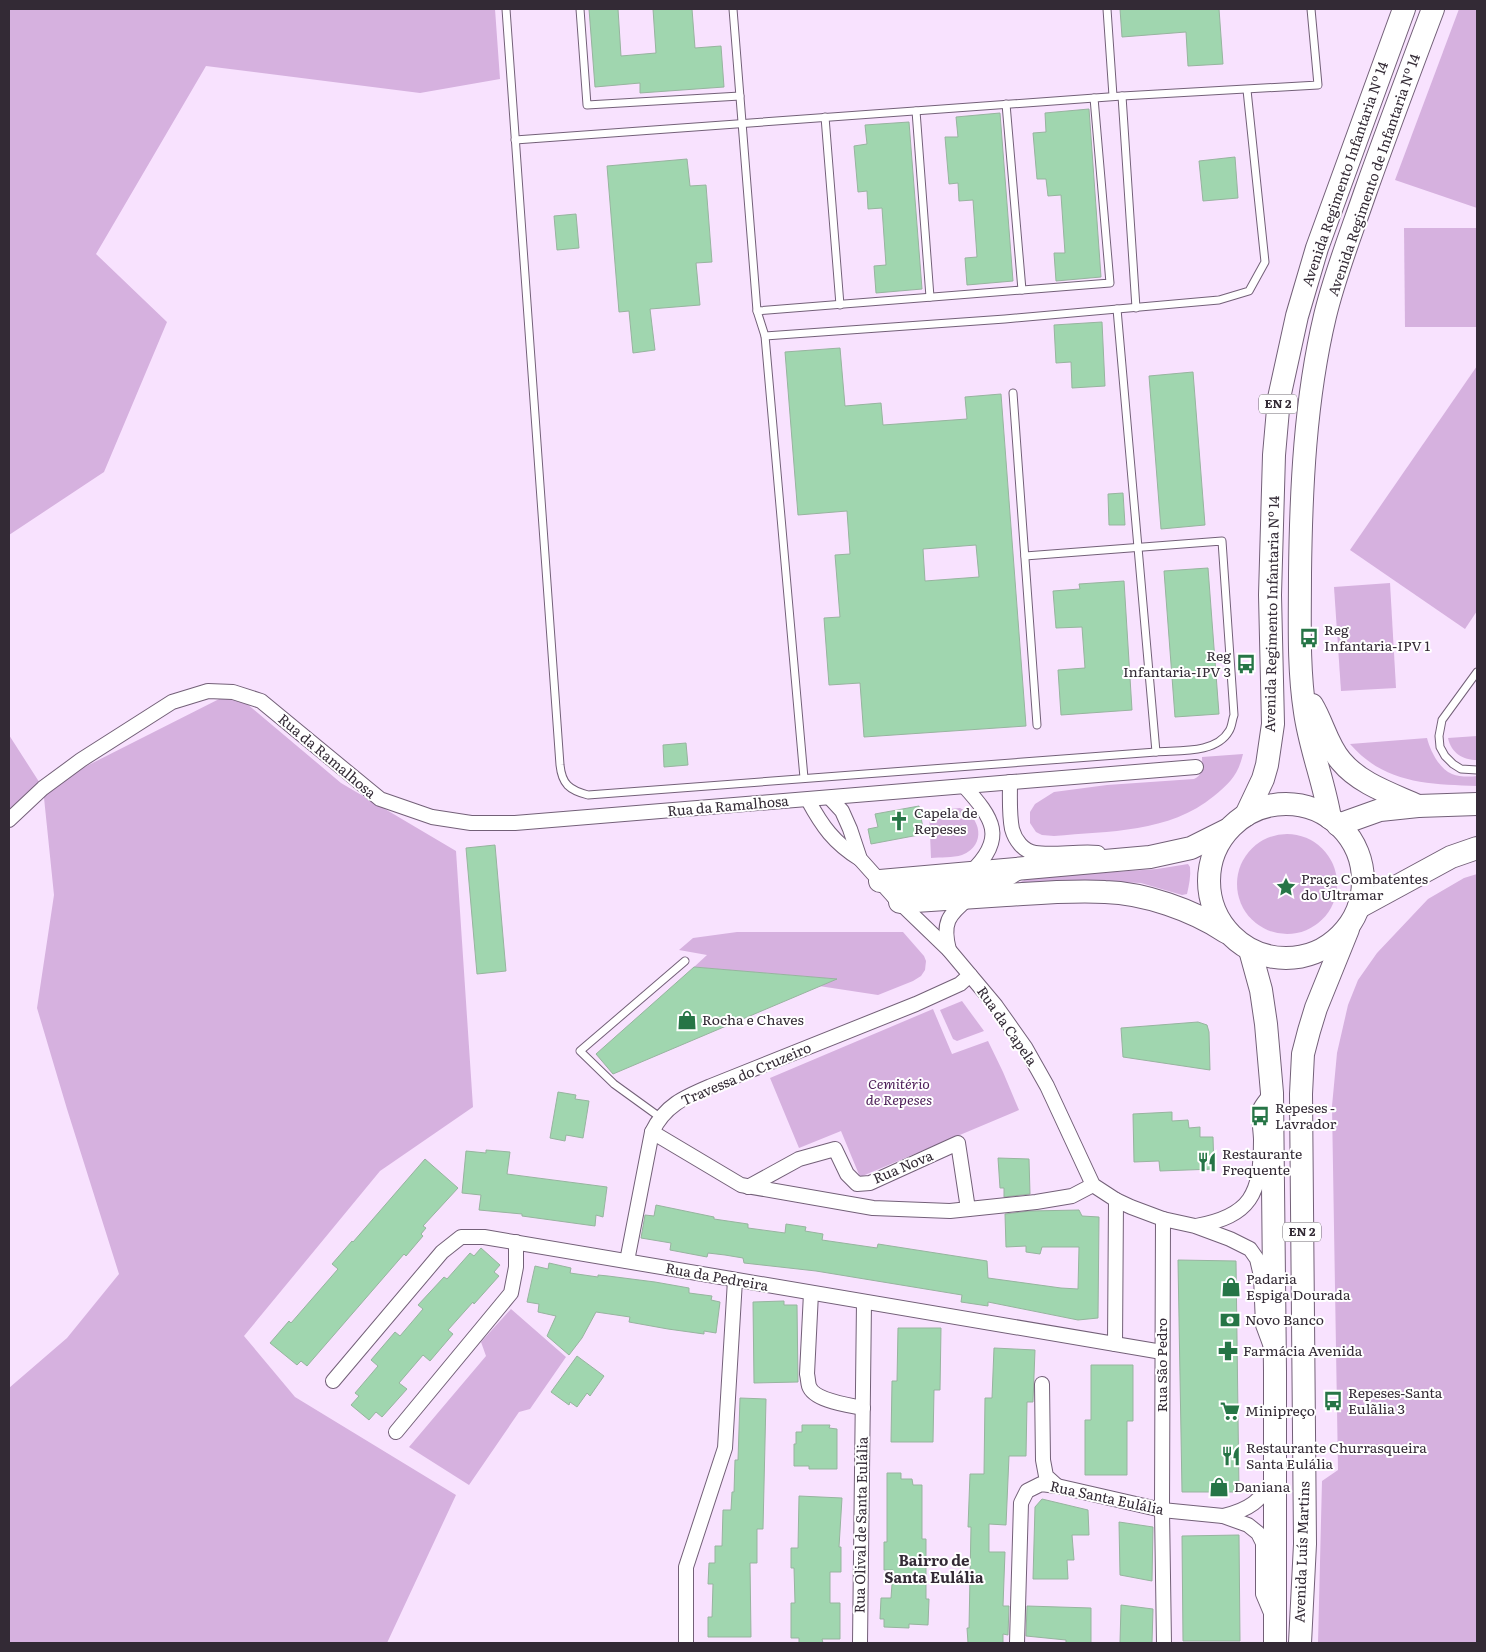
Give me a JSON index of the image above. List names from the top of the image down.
{
  "streets": {
    "main road": [
      "Avenida Regimento Infantaria Nº 14",
      "Avenida Regimento de Infantaria Nº 14",
      "EN 2",
      "Avenida Luís Martins"
    ],
    "street": [
      "Rua da Ramalhosa",
      "Rua da Capela",
      "Travessa do Cruzeiro",
      "Rua Nova",
      "Rua da Pedreira",
      "Rua São Pedro",
      "Rua Santa Eulália",
      "Rua Olival de Santa Eulália"
    ]
  },
  "crossings": [
    ["Avenida Regimento Infantaria Nº 14", "Avenida Regimento de Infantaria Nº 14"],
    ["Avenida Regimento Infantaria Nº 14", "EN 2"],
    ["Avenida Regimento Infantaria Nº 14", "Avenida Luís Martins"],
    ["Avenida Regimento de Infantaria Nº 14", "EN 2"],
    ["Avenida Regimento de Infantaria Nº 14", "Avenida Luís Martins"],
    ["EN 2", "Avenida Luís Martins"],
    ["Rua da Ramalhosa", "Rua da Capela"],
    ["Rua da Capela", "Travessa do Cruzeiro"],
    ["Travessa do Cruzeiro", "Rua da Pedreira"],
    ["Rua da Pedreira", "Rua São Pedro"],
    ["Rua da Pedreira", "Rua Olival de Santa Eulália"],
    ["Rua São Pedro", "Rua Santa Eulália"]
  ],
  "districts": ["Bairro de Santa Eulália"],
  "parks": ["Cemitério de Repeses"],
  "places": {
    "bus stop": [
      "Reg Infantaria-IPV 1",
      "Reg Infantaria-IPV 3",
      "Repeses - Lavrador",
      "Repeses-Santa Eulãlia 3"
    ],
    "church": ["Capela de Repeses"],
    "place": ["Praça Combatentes do Ultramar"],
    "shop": ["Rocha e Chaves", "Padaria Espiga Dourada", "Daniana"],
    "restaurant": ["Restaurante Frequente", "Restaurante Churrasqueira Santa Eulália"],
    "bank": ["Novo Banco"],
    "pharmacy": ["Farmácia Avenida"],
    "supermarket": ["Minipreço"]
  }
}
